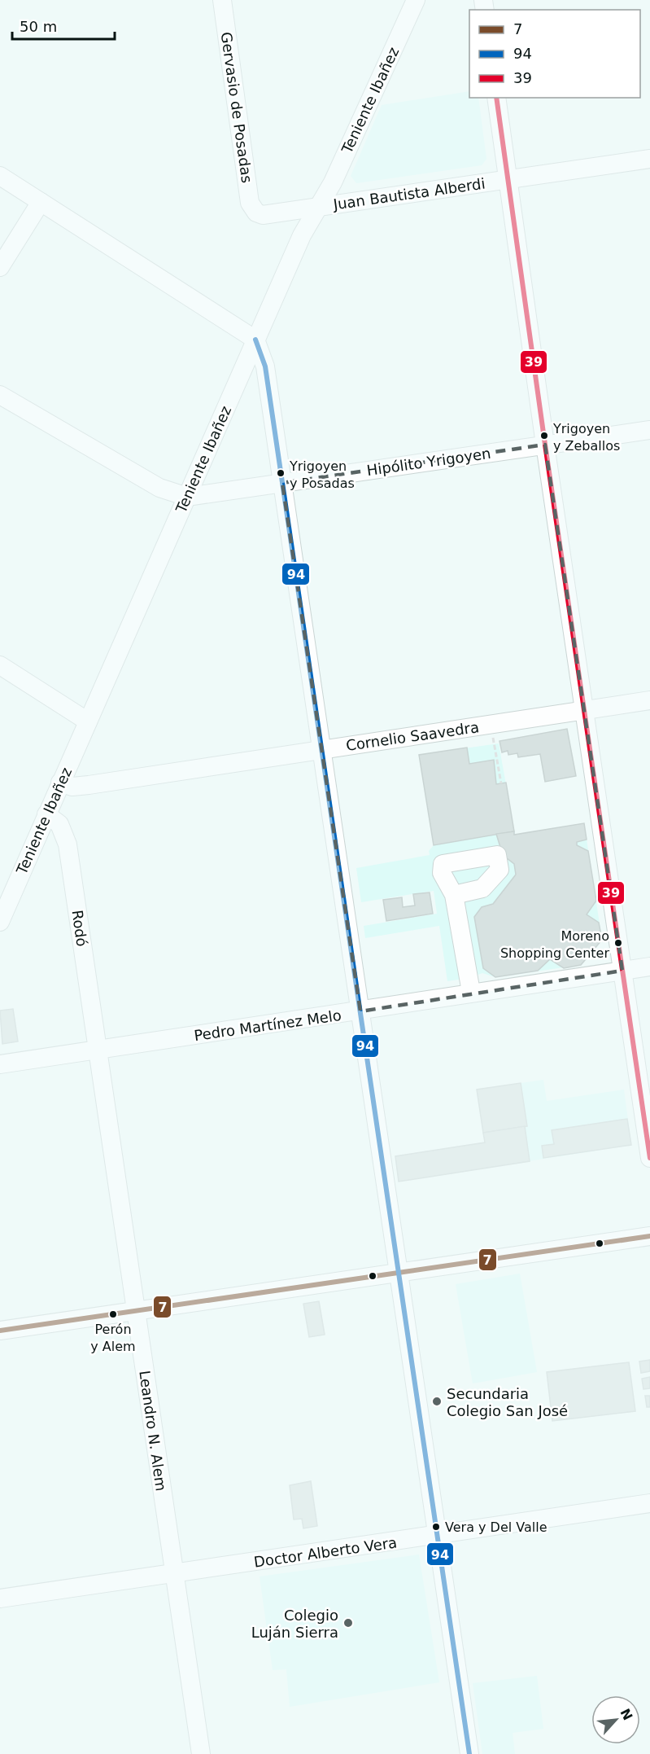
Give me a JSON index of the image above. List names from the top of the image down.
{
  "streets": {
    "street": [
      "Teniente Ibañez",
      "Gervasio de Posadas",
      "Juan Bautista Alberdi",
      "Hipólito Yrigoyen",
      "Cornelio Saavedra",
      "Rodó",
      "Pedro Martínez Melo",
      "Leandro N. Alem",
      "Doctor Alberto Vera"
    ]
  },
  "crossings": [
    ["Teniente Ibañez", "Juan Bautista Alberdi"],
    ["Teniente Ibañez", "Hipólito Yrigoyen"],
    ["Teniente Ibañez", "Cornelio Saavedra"],
    ["Teniente Ibañez", "Rodó"],
    ["Gervasio de Posadas", "Juan Bautista Alberdi"],
    ["Rodó", "Pedro Martínez Melo"],
    ["Rodó", "Leandro N. Alem"],
    ["Pedro Martínez Melo", "Leandro N. Alem"],
    ["Leandro N. Alem", "Doctor Alberto Vera"]
  ],
  "places": [
    "Yrigoyen y Zeballos",
    "Yrigoyen y Posadas",
    "Moreno Shopping Center",
    "Perón y Alem",
    "Secundaria Colegio San José",
    "Vera y Del Valle",
    "Colegio Luján Sierra"
  ],
  "lines": ["transit line 39", "transit line 94", "transit line 7"],
  "legend": ["7", "94", "39"],
  "scale_bar": "50 m",
  "north": "top right"
}
